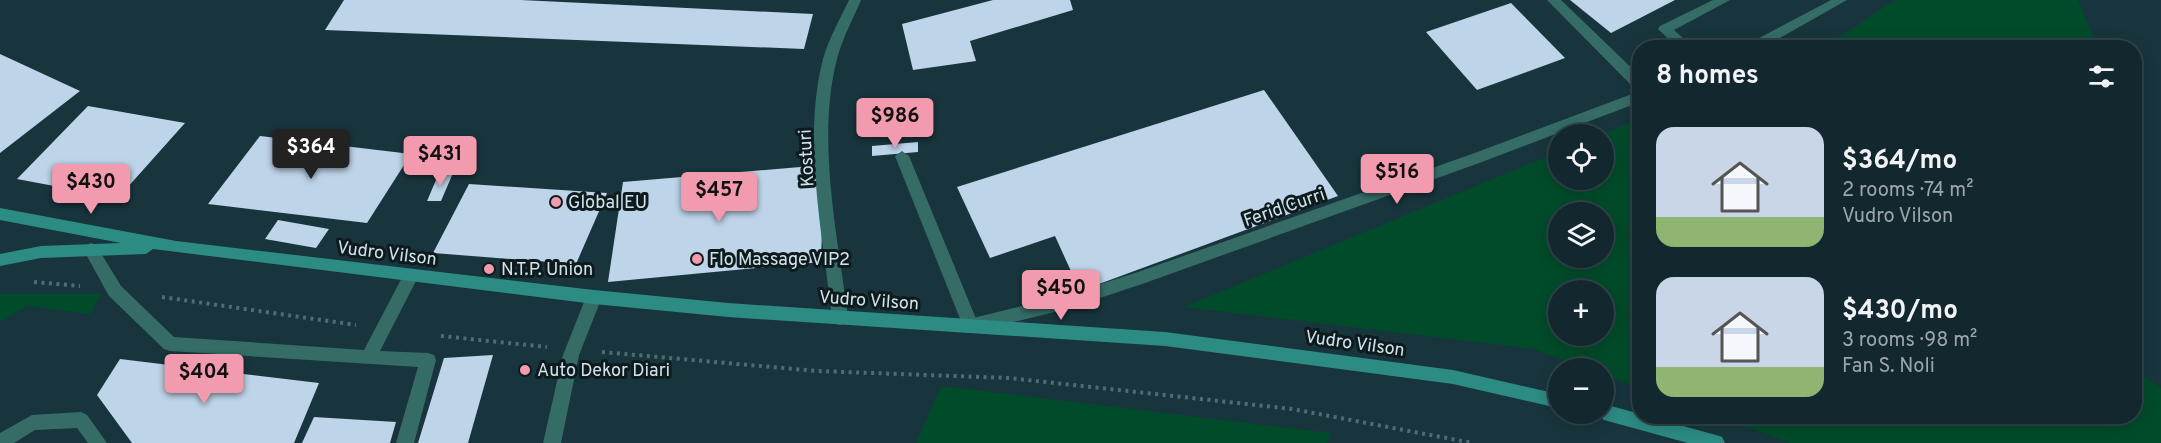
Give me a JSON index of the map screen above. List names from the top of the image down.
{
  "streets": {
    "main road": ["Vudro Vilson"],
    "street": ["Kosturi", "Ferid Curri"]
  },
  "crossings": [
    ["Kosturi", "Vudro Vilson"],
    ["Ferid Curri", "Vudro Vilson"]
  ],
  "places": [
    "Global EU",
    "Flo Massage VIP2",
    "N.T.P. Union",
    "Auto Dekor Diari"
  ],
  "page": {
    "heading": "8 homes",
    "price": [
      "$986",
      "$364",
      "$431",
      "$516",
      "$430",
      "$457",
      "$450",
      "$404"
    ],
    "list": [
      {
        "name": "$364/mo",
        "note": "2 rooms · 74 m² · Vudro Vilson"
      },
      {
        "name": "$430/mo",
        "note": "3 rooms · 98 m² · Fan S. Noli"
      }
    ],
    "map_buttons": ["+", "−"]
  }
}
